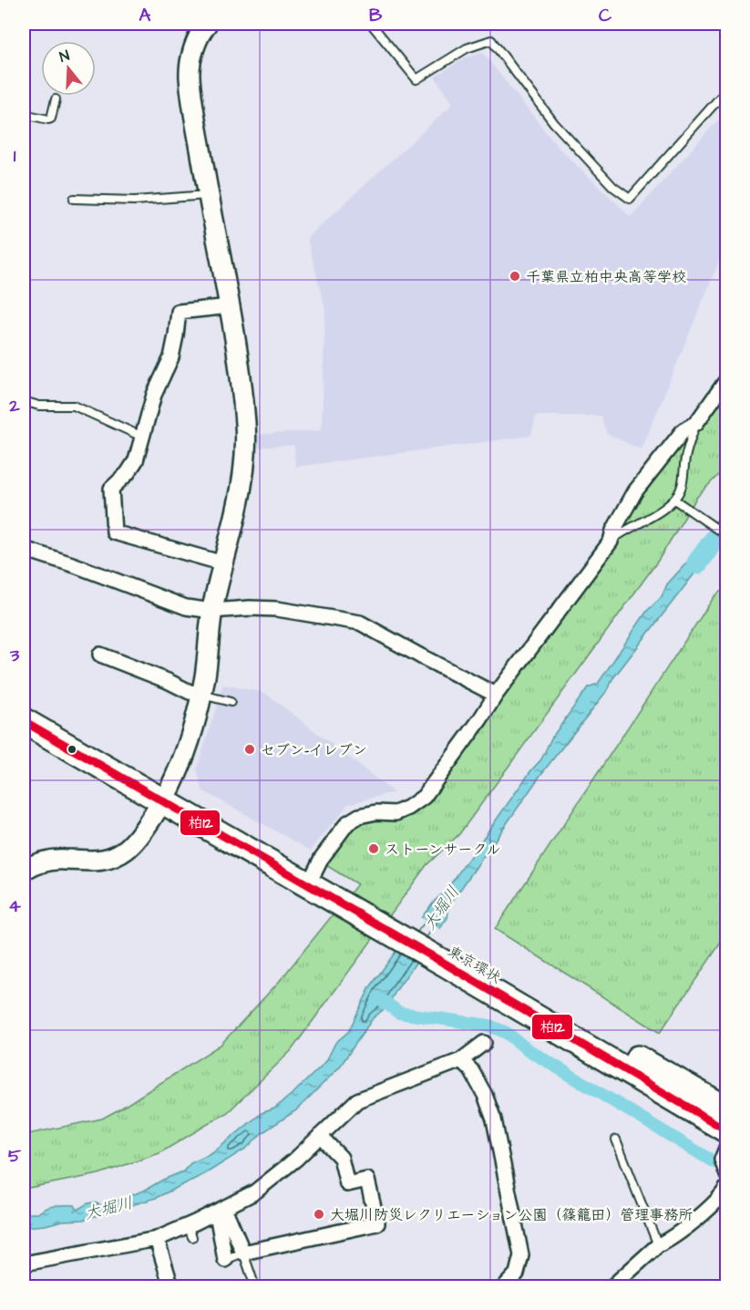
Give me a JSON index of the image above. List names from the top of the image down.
{
  "streets": {
    "highway": ["東京環状"]
  },
  "water": ["大堀川"],
  "places": [
    "千葉県立柏中央高等学校",
    "セブン-イレブン",
    "ストーンサークル",
    "大堀川防災レクリエーション公園（篠籠田）管理事務所"
  ],
  "lines": ["transit line 柏12"],
  "north": "top",
  "grid": {
    "columns": ["A", "B", "C"],
    "rows": [
      "1",
      "2",
      "3",
      "4",
      "5"
    ]
  }
}
